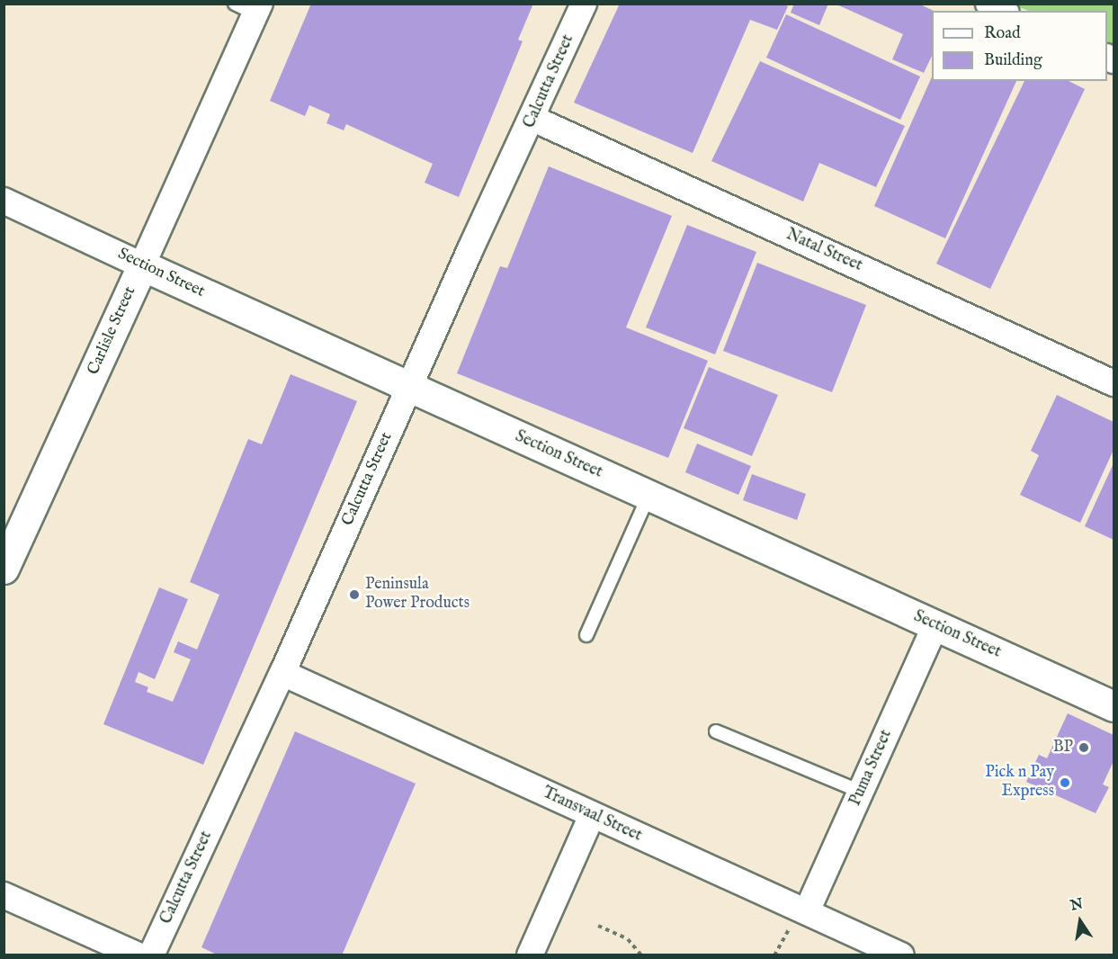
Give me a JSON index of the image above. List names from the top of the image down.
{
  "streets": {
    "street": [
      "Calcutta Street",
      "Natal Street",
      "Section Street",
      "Carlisle Street",
      "Puma Street",
      "Transvaal Street"
    ]
  },
  "crossings": [
    ["Calcutta Street", "Natal Street"],
    ["Calcutta Street", "Section Street"],
    ["Calcutta Street", "Transvaal Street"],
    ["Section Street", "Carlisle Street"],
    ["Section Street", "Puma Street"],
    ["Puma Street", "Transvaal Street"]
  ],
  "places": ["Peninsula Power Products", "BP", "Pick n Pay Express"],
  "legend": ["Road", "Building"],
  "north": "top"
}
